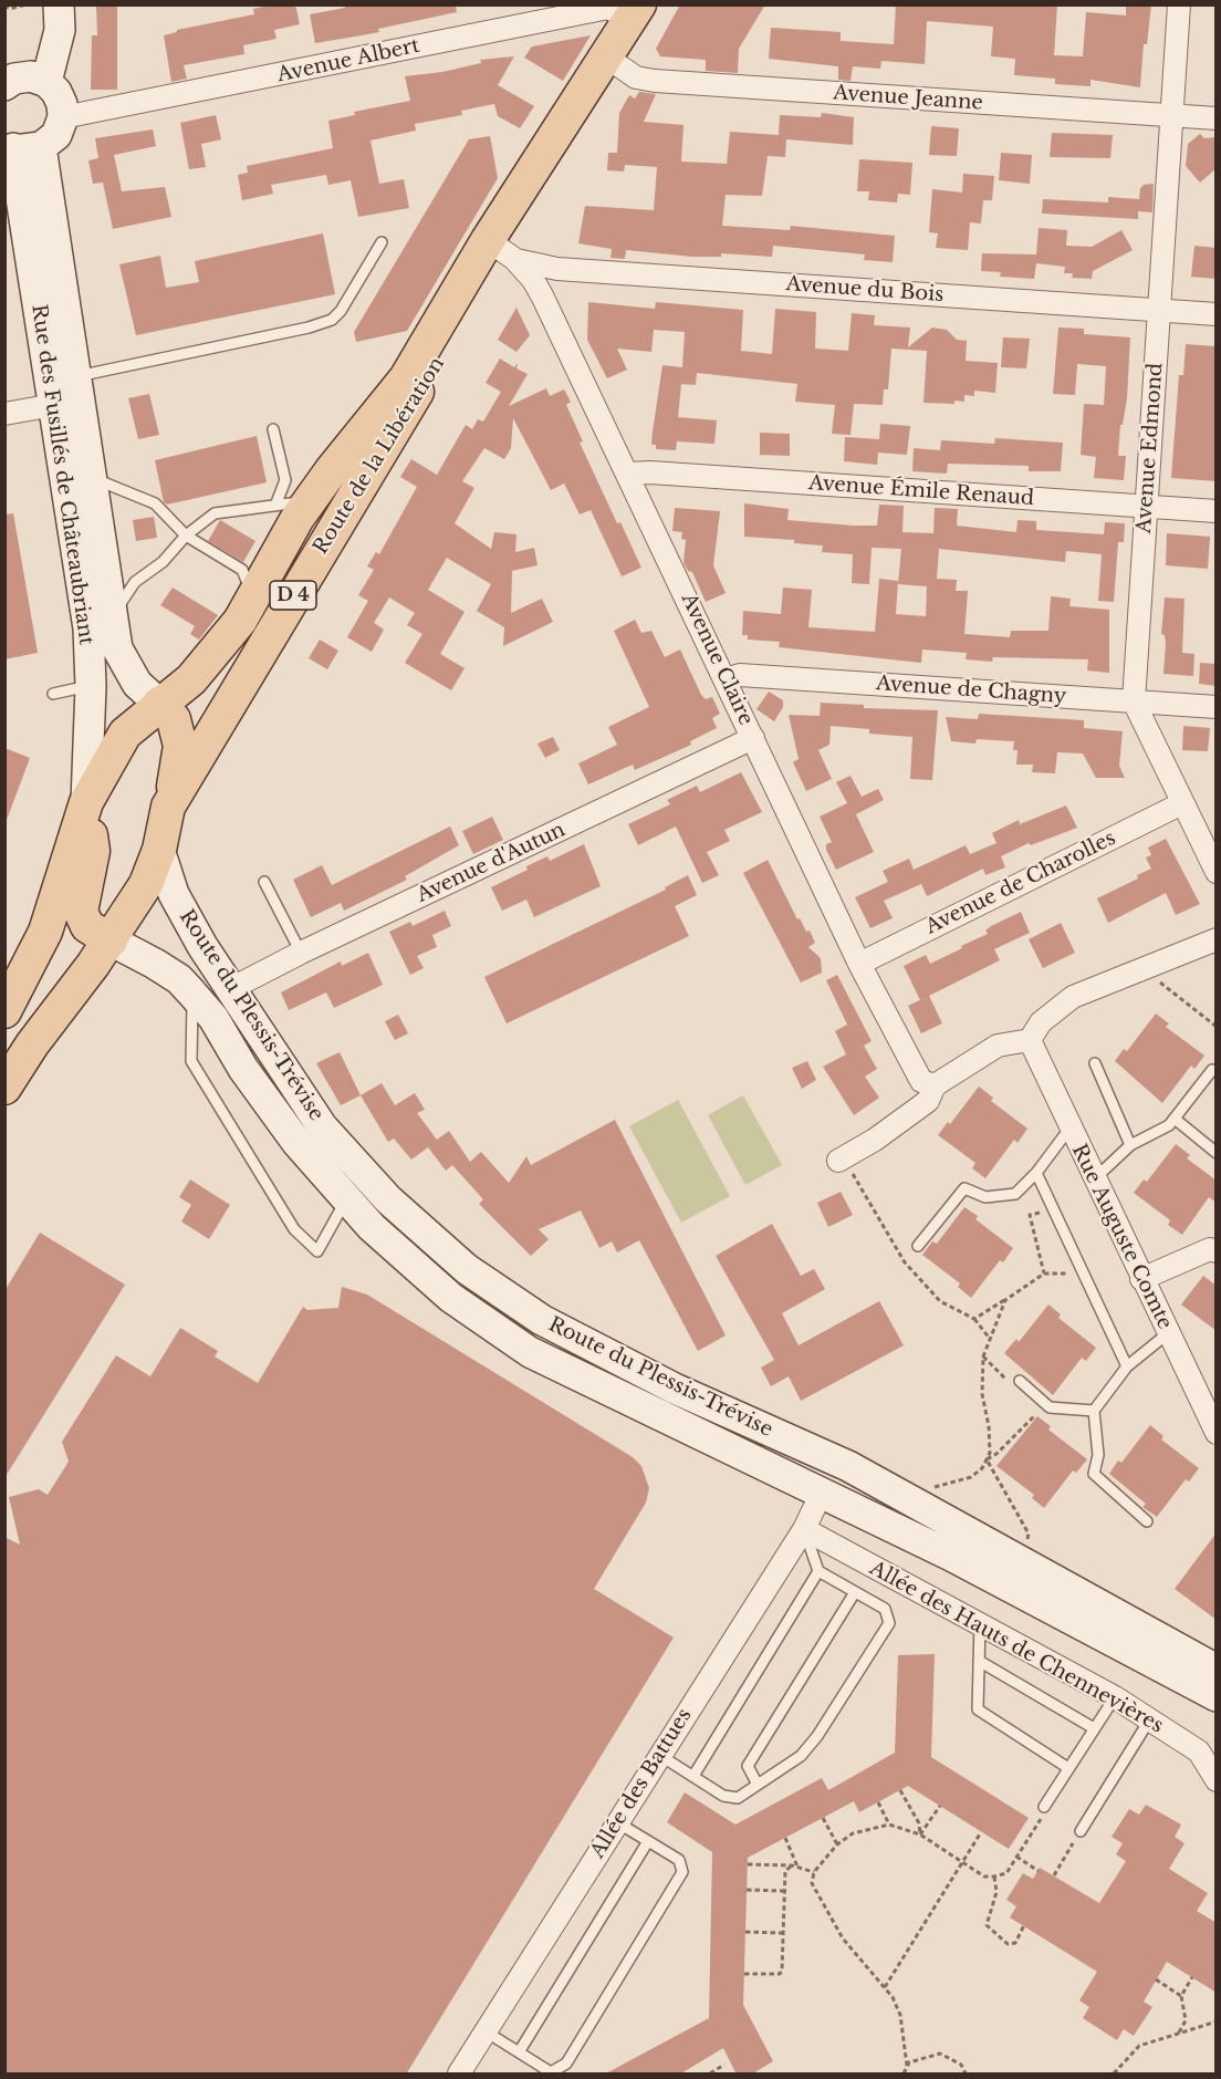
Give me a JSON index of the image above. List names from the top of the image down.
{
  "streets": {
    "main road": [
      "Route de la Libération",
      "Rue des Fusillés de Châteaubriant",
      "D 4",
      "Route du Plessis-Trévise"
    ],
    "street": [
      "Avenue Albert",
      "Avenue Jeanne",
      "Avenue du Bois",
      "Avenue Edmond",
      "Avenue Émile Renaud",
      "Avenue Claire",
      "Avenue de Chagny",
      "Avenue d'Autun",
      "Avenue de Charolles",
      "Rue Auguste Comte",
      "Allée des Hauts de Chennevières",
      "Allée des Battues"
    ]
  },
  "crossings": [
    ["Avenue Albert", "Route de la Libération"],
    ["Avenue Jeanne", "Avenue Edmond"],
    ["Avenue Jeanne", "Route de la Libération"],
    ["Avenue du Bois", "Avenue Edmond"],
    ["Avenue du Bois", "Route de la Libération"],
    ["Avenue du Bois", "Avenue Claire"],
    ["Avenue Edmond", "Avenue Émile Renaud"],
    ["Avenue Edmond", "Avenue de Chagny"],
    ["Avenue Edmond", "Avenue de Charolles"],
    ["Route de la Libération", "Rue des Fusillés de Châteaubriant"],
    ["Route de la Libération", "Avenue Claire"],
    ["Route de la Libération", "Route du Plessis-Trévise"],
    ["Avenue Émile Renaud", "Avenue Claire"],
    ["Avenue Claire", "Avenue de Chagny"],
    ["Avenue Claire", "Avenue d'Autun"],
    ["Avenue Claire", "Avenue de Charolles"],
    ["Avenue d'Autun", "Route du Plessis-Trévise"],
    ["Route du Plessis-Trévise", "Allée des Battues"],
    ["Allée des Hauts de Chennevières", "Allée des Battues"]
  ]
}
